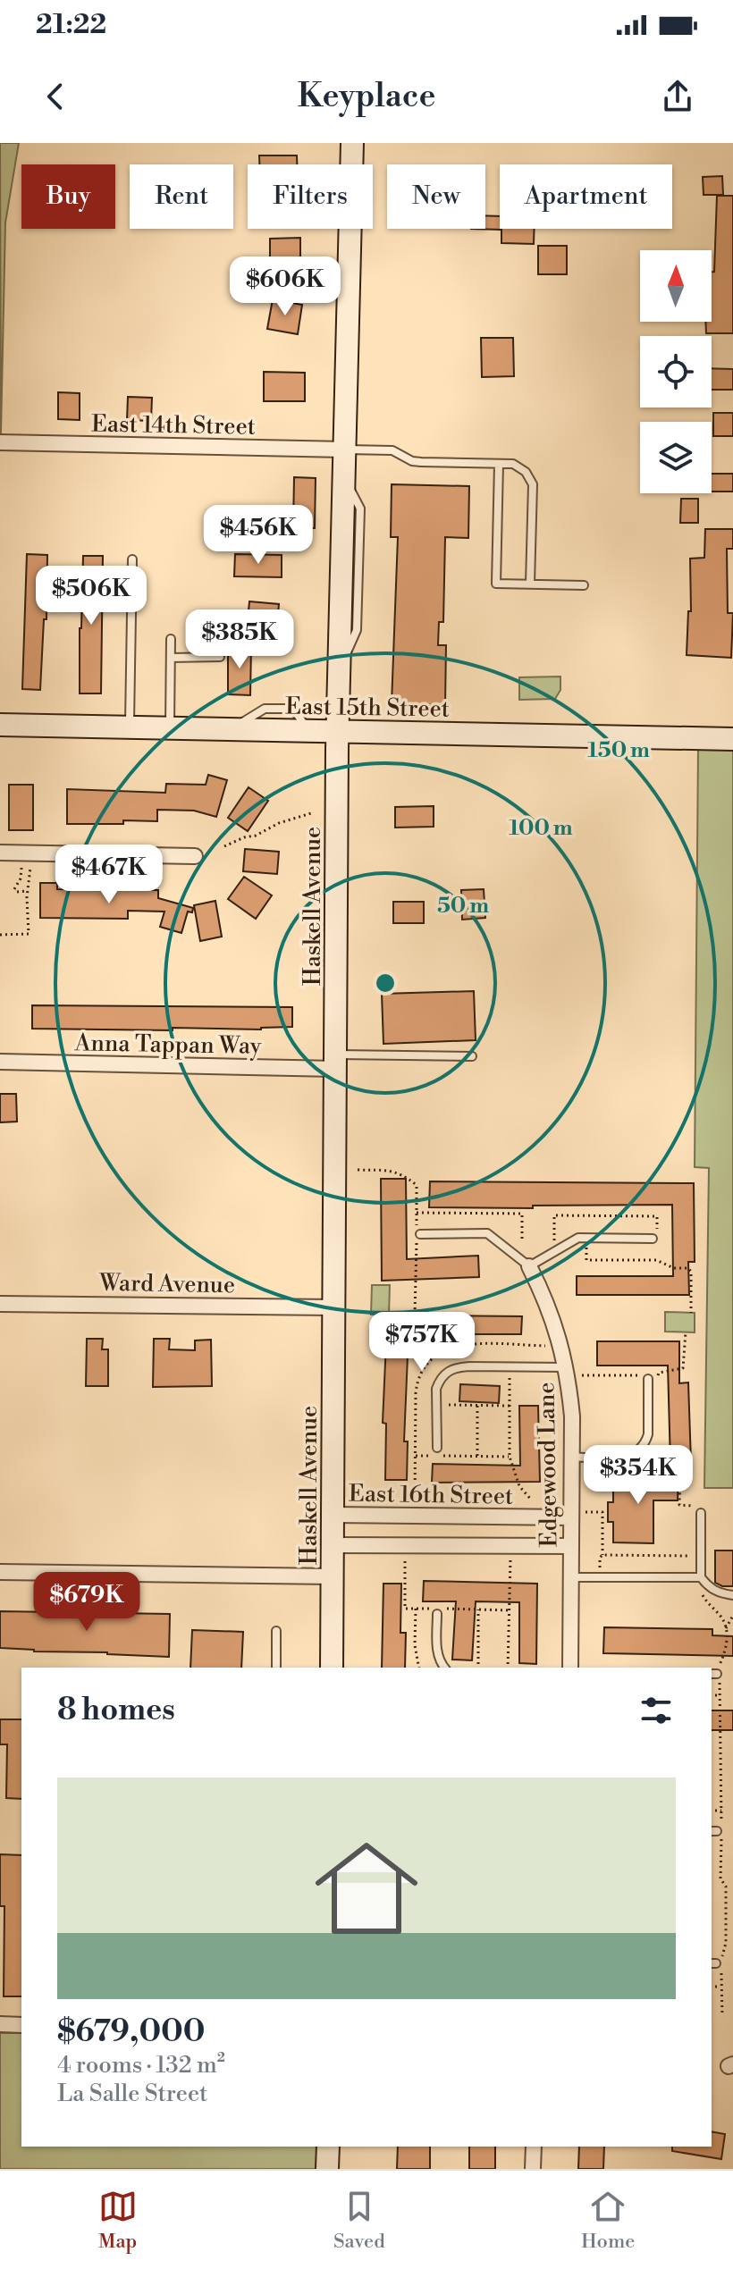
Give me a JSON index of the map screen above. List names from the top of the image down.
{
  "streets": {
    "main road": ["East 15th Street", "Haskell Avenue"],
    "street": [
      "East 14th Street",
      "Anna Tappan Way",
      "Ward Avenue",
      "Edgewood Lane",
      "East 16th Street"
    ]
  },
  "crossings": [
    ["East 14th Street", "Haskell Avenue"],
    ["East 15th Street", "Haskell Avenue"],
    ["Haskell Avenue", "Anna Tappan Way"],
    ["Haskell Avenue", "Ward Avenue"],
    ["Haskell Avenue", "East 16th Street"],
    ["Edgewood Lane", "East 16th Street"]
  ],
  "north": "top",
  "page": {
    "status": "21:22",
    "header": "Keyplace",
    "chip": [
      "Buy",
      "Rent",
      "Filters",
      "New",
      "Apartment"
    ],
    "price": [
      "$606K",
      "$456K",
      "$506K",
      "$385K",
      "$467K",
      "$757K",
      "$354K",
      "$679K"
    ],
    "heading": "8 homes",
    "list": [
      {
        "name": "$679,000",
        "note": "4 rooms · 132 m² · La Salle Street"
      }
    ],
    "tabs": ["Map", "Saved", "Home"]
  },
  "rings": ["150 m", "100 m", "50 m"]
}
